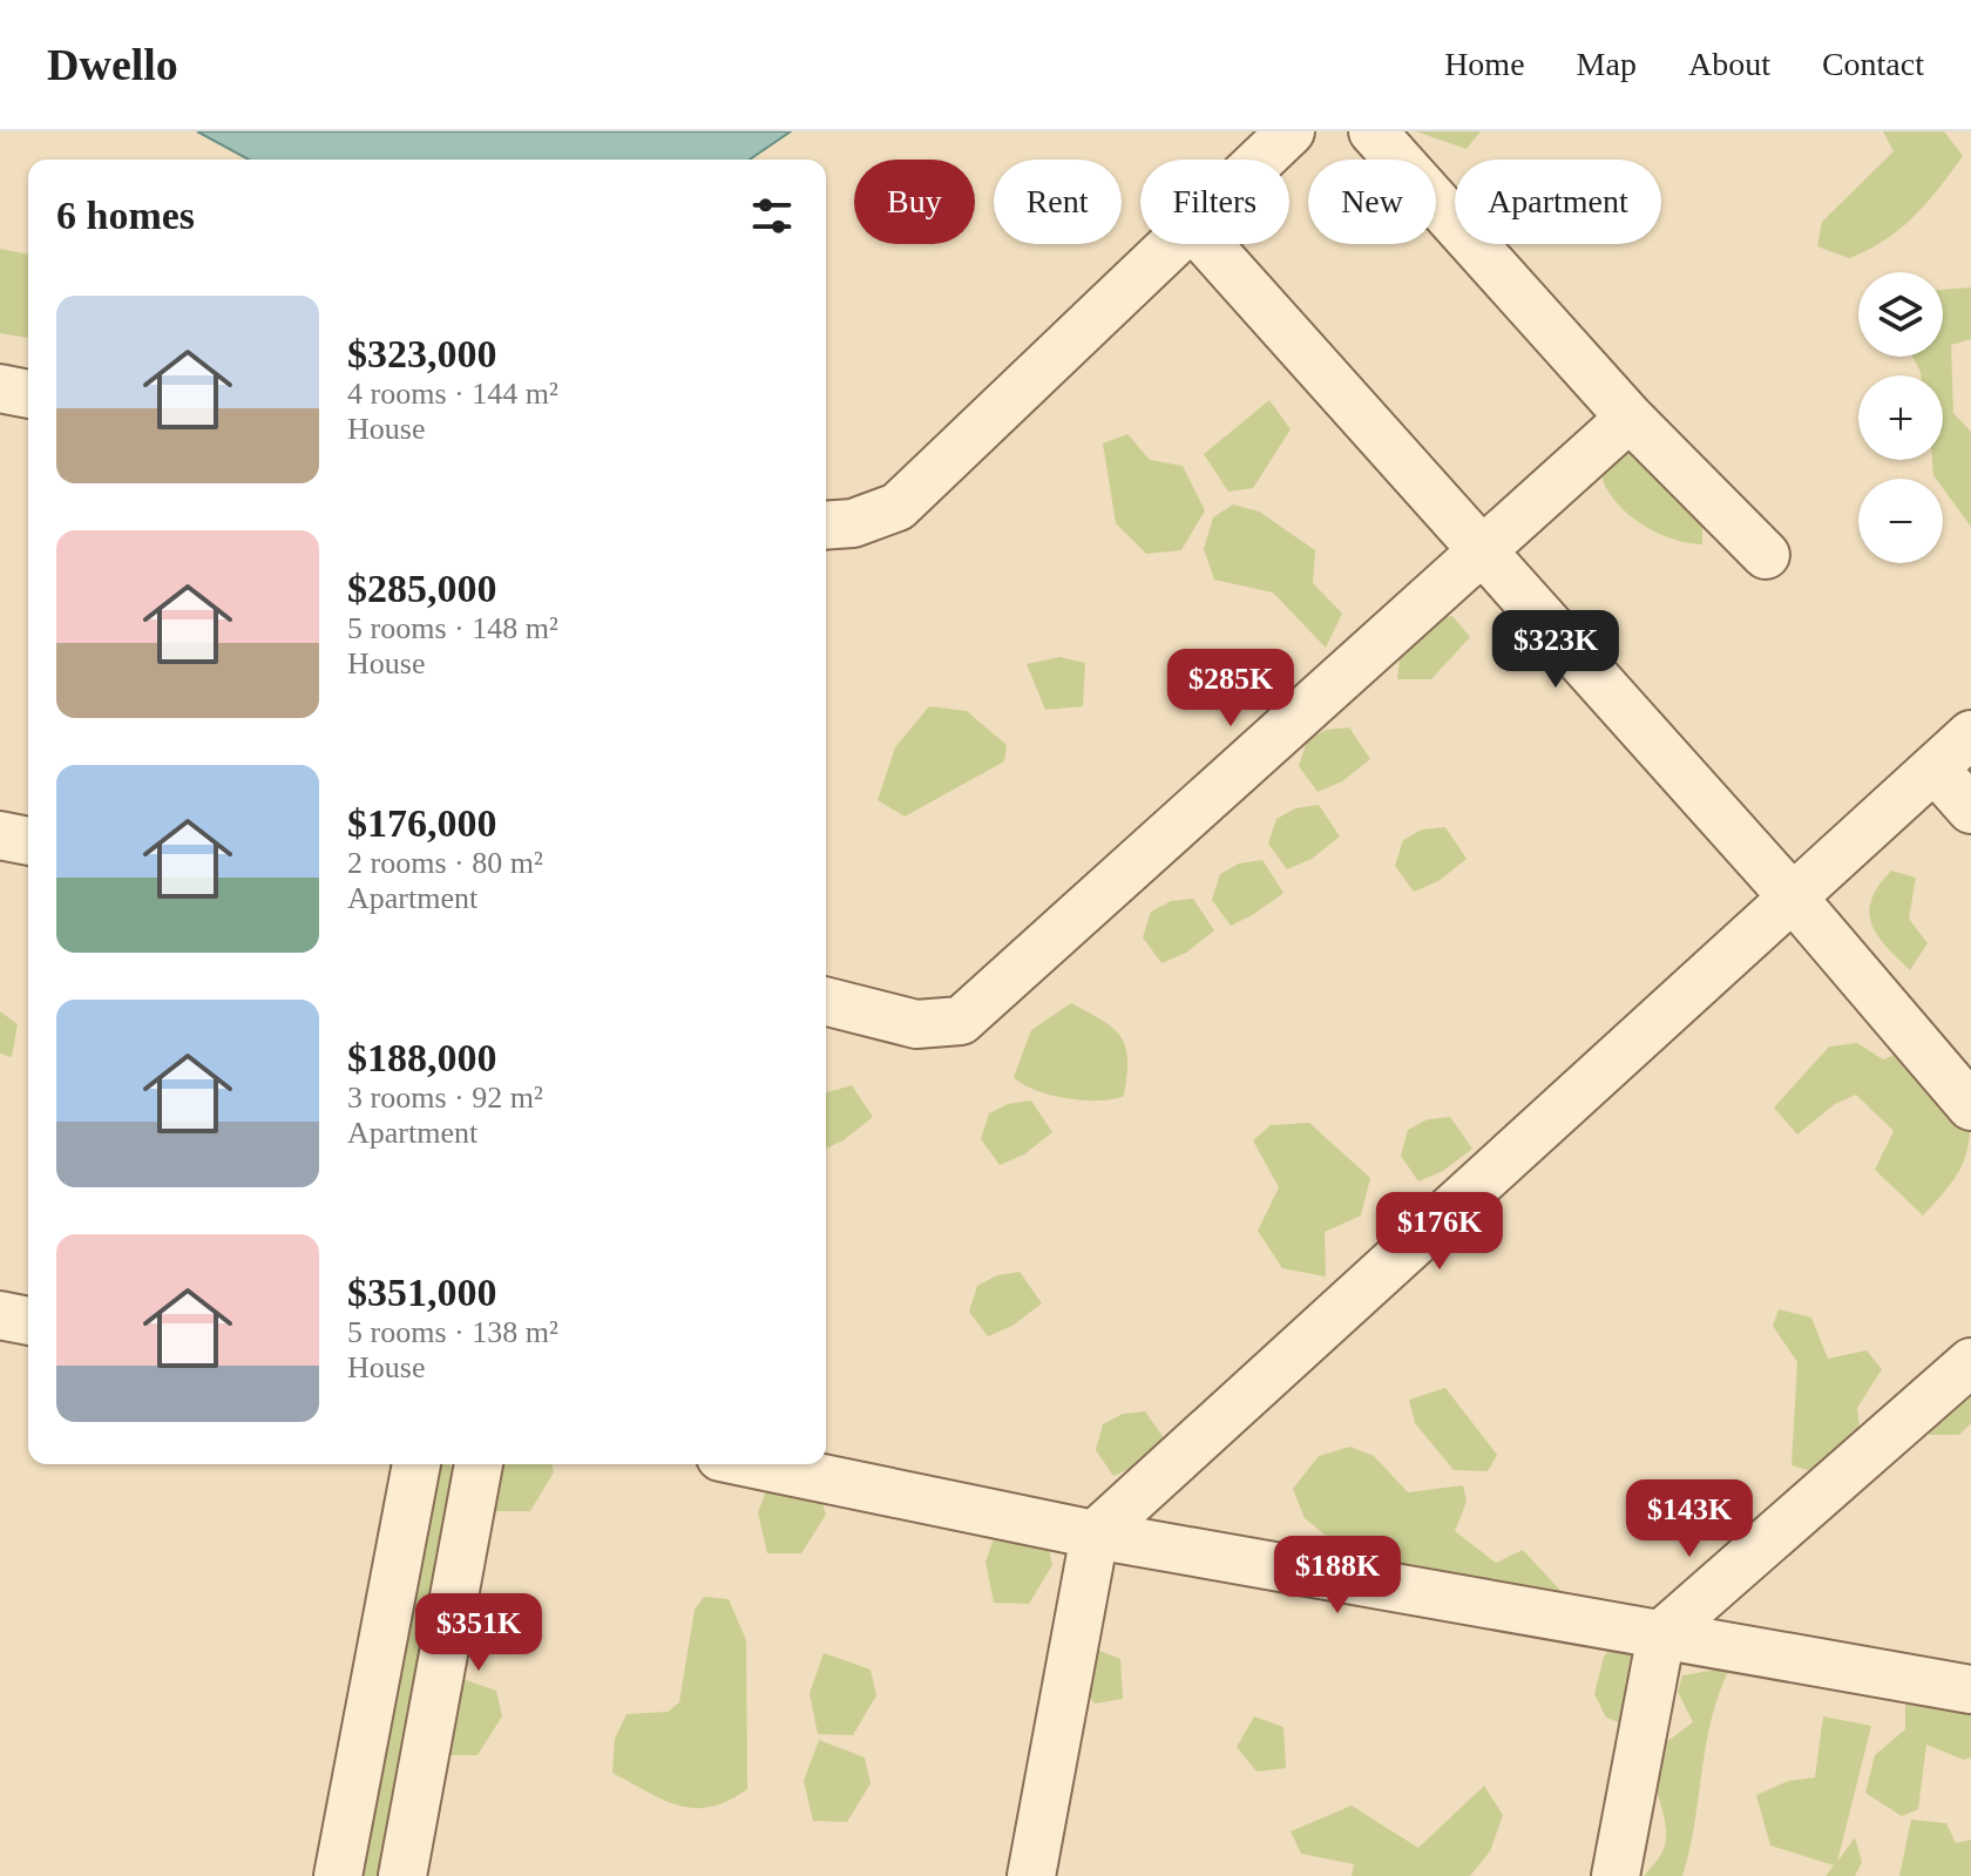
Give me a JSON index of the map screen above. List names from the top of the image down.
{
  "page": {
    "header": "Dwello",
    "nav": [
      "Home",
      "Map",
      "About",
      "Contact"
    ],
    "chip": [
      "Buy",
      "Rent",
      "Filters",
      "New",
      "Apartment"
    ],
    "heading": "6 homes",
    "map_buttons": ["+", "−"],
    "list": [
      {
        "name": "$323,000",
        "note": "4 rooms · 144 m² · House"
      },
      {
        "name": "$285,000",
        "note": "5 rooms · 148 m² · House"
      },
      {
        "name": "$176,000",
        "note": "2 rooms · 80 m² · Apartment"
      },
      {
        "name": "$188,000",
        "note": "3 rooms · 92 m² · Apartment"
      },
      {
        "name": "$351,000",
        "note": "5 rooms · 138 m² · House"
      }
    ],
    "price": [
      "$323K",
      "$285K",
      "$176K",
      "$143K",
      "$188K",
      "$351K"
    ]
  }
}
